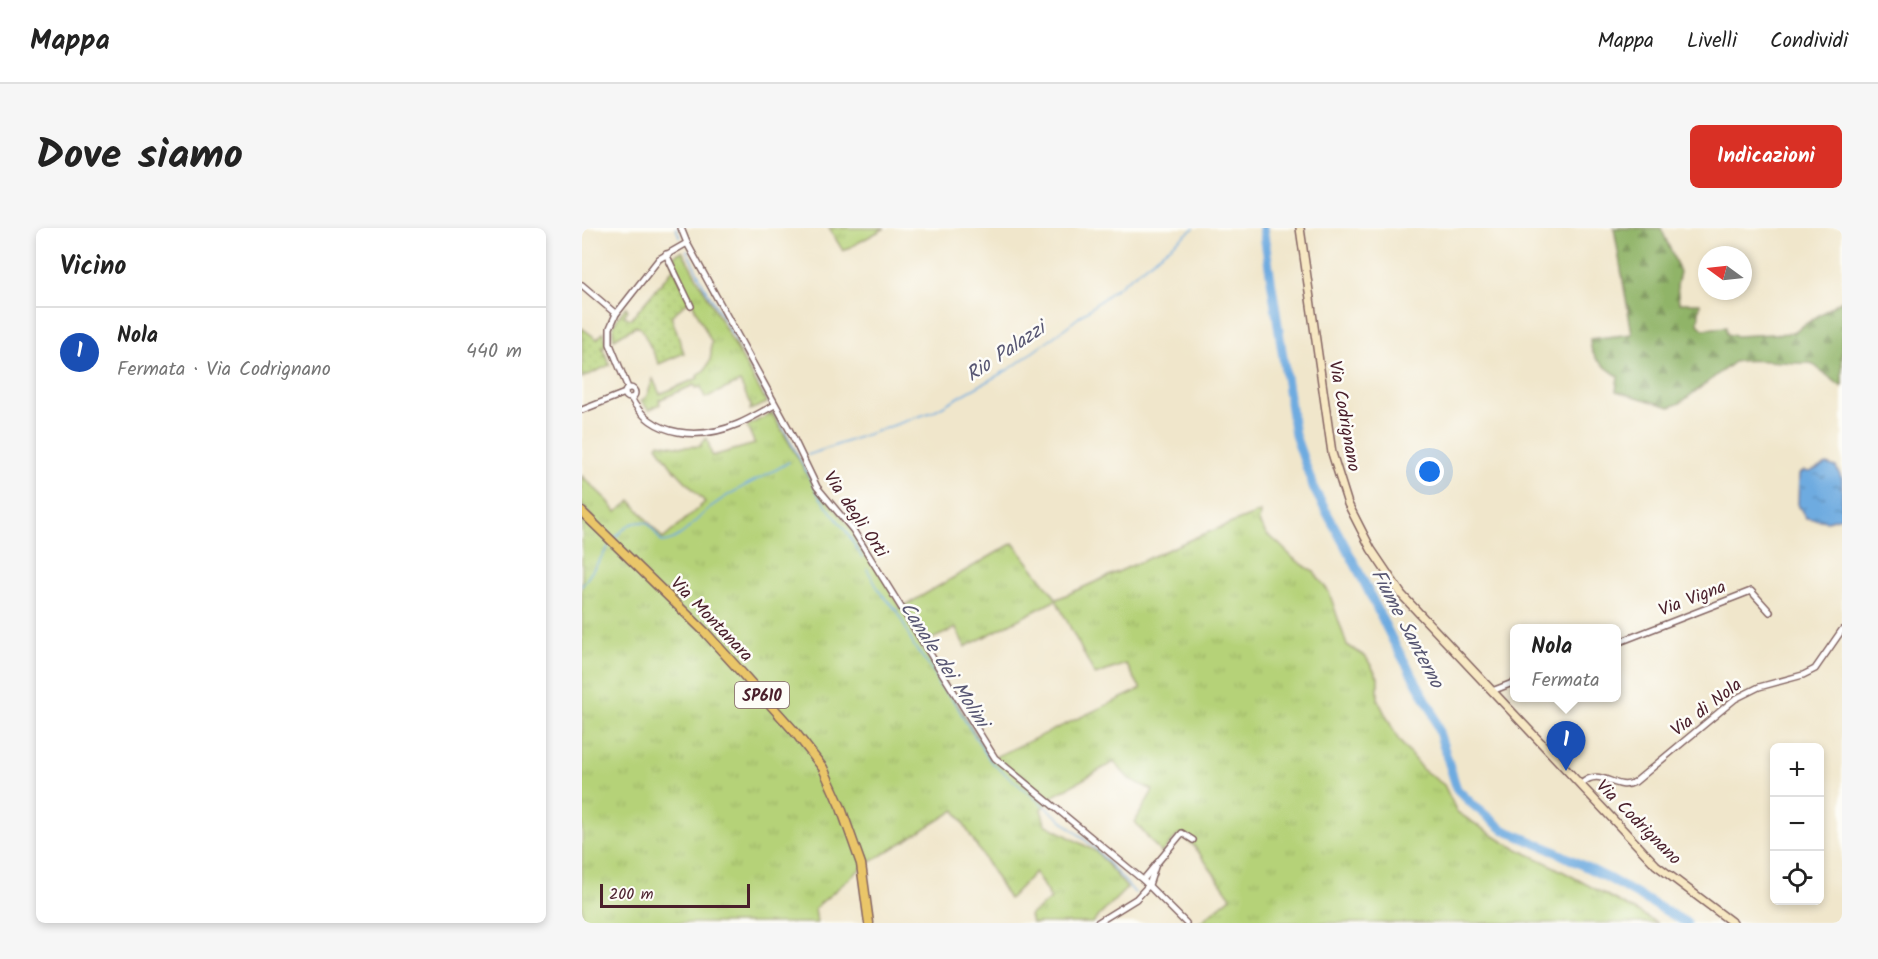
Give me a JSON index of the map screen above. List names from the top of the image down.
{
  "streets": {
    "main road": ["Via Montanara", "SP610"],
    "street": [
      "Via Codrignano",
      "Via degli Orti",
      "Via Vigna",
      "Via di Nola"
    ]
  },
  "crossings": [
    ["Via Codrignano", "Via di Nola"]
  ],
  "water": ["Rio Palazzi", "Fiume Santerno", "Canale dei Molini"],
  "scale_bar": "200 m",
  "north": "left",
  "page": {
    "header": "Mappa",
    "nav": ["Mappa", "Livelli", "Condividi"],
    "title": "Dove siamo",
    "buttons": "Indicazioni",
    "heading": "Vicino",
    "list": [
      {
        "mark": "1",
        "name": "Nola",
        "note": "Fermata · Via Codrignano",
        "value": "440 m"
      }
    ],
    "popup": ["Nola", "Fermata"],
    "pins": "1",
    "map_buttons": ["+", "−"],
    "scale": "200 m"
  }
}
